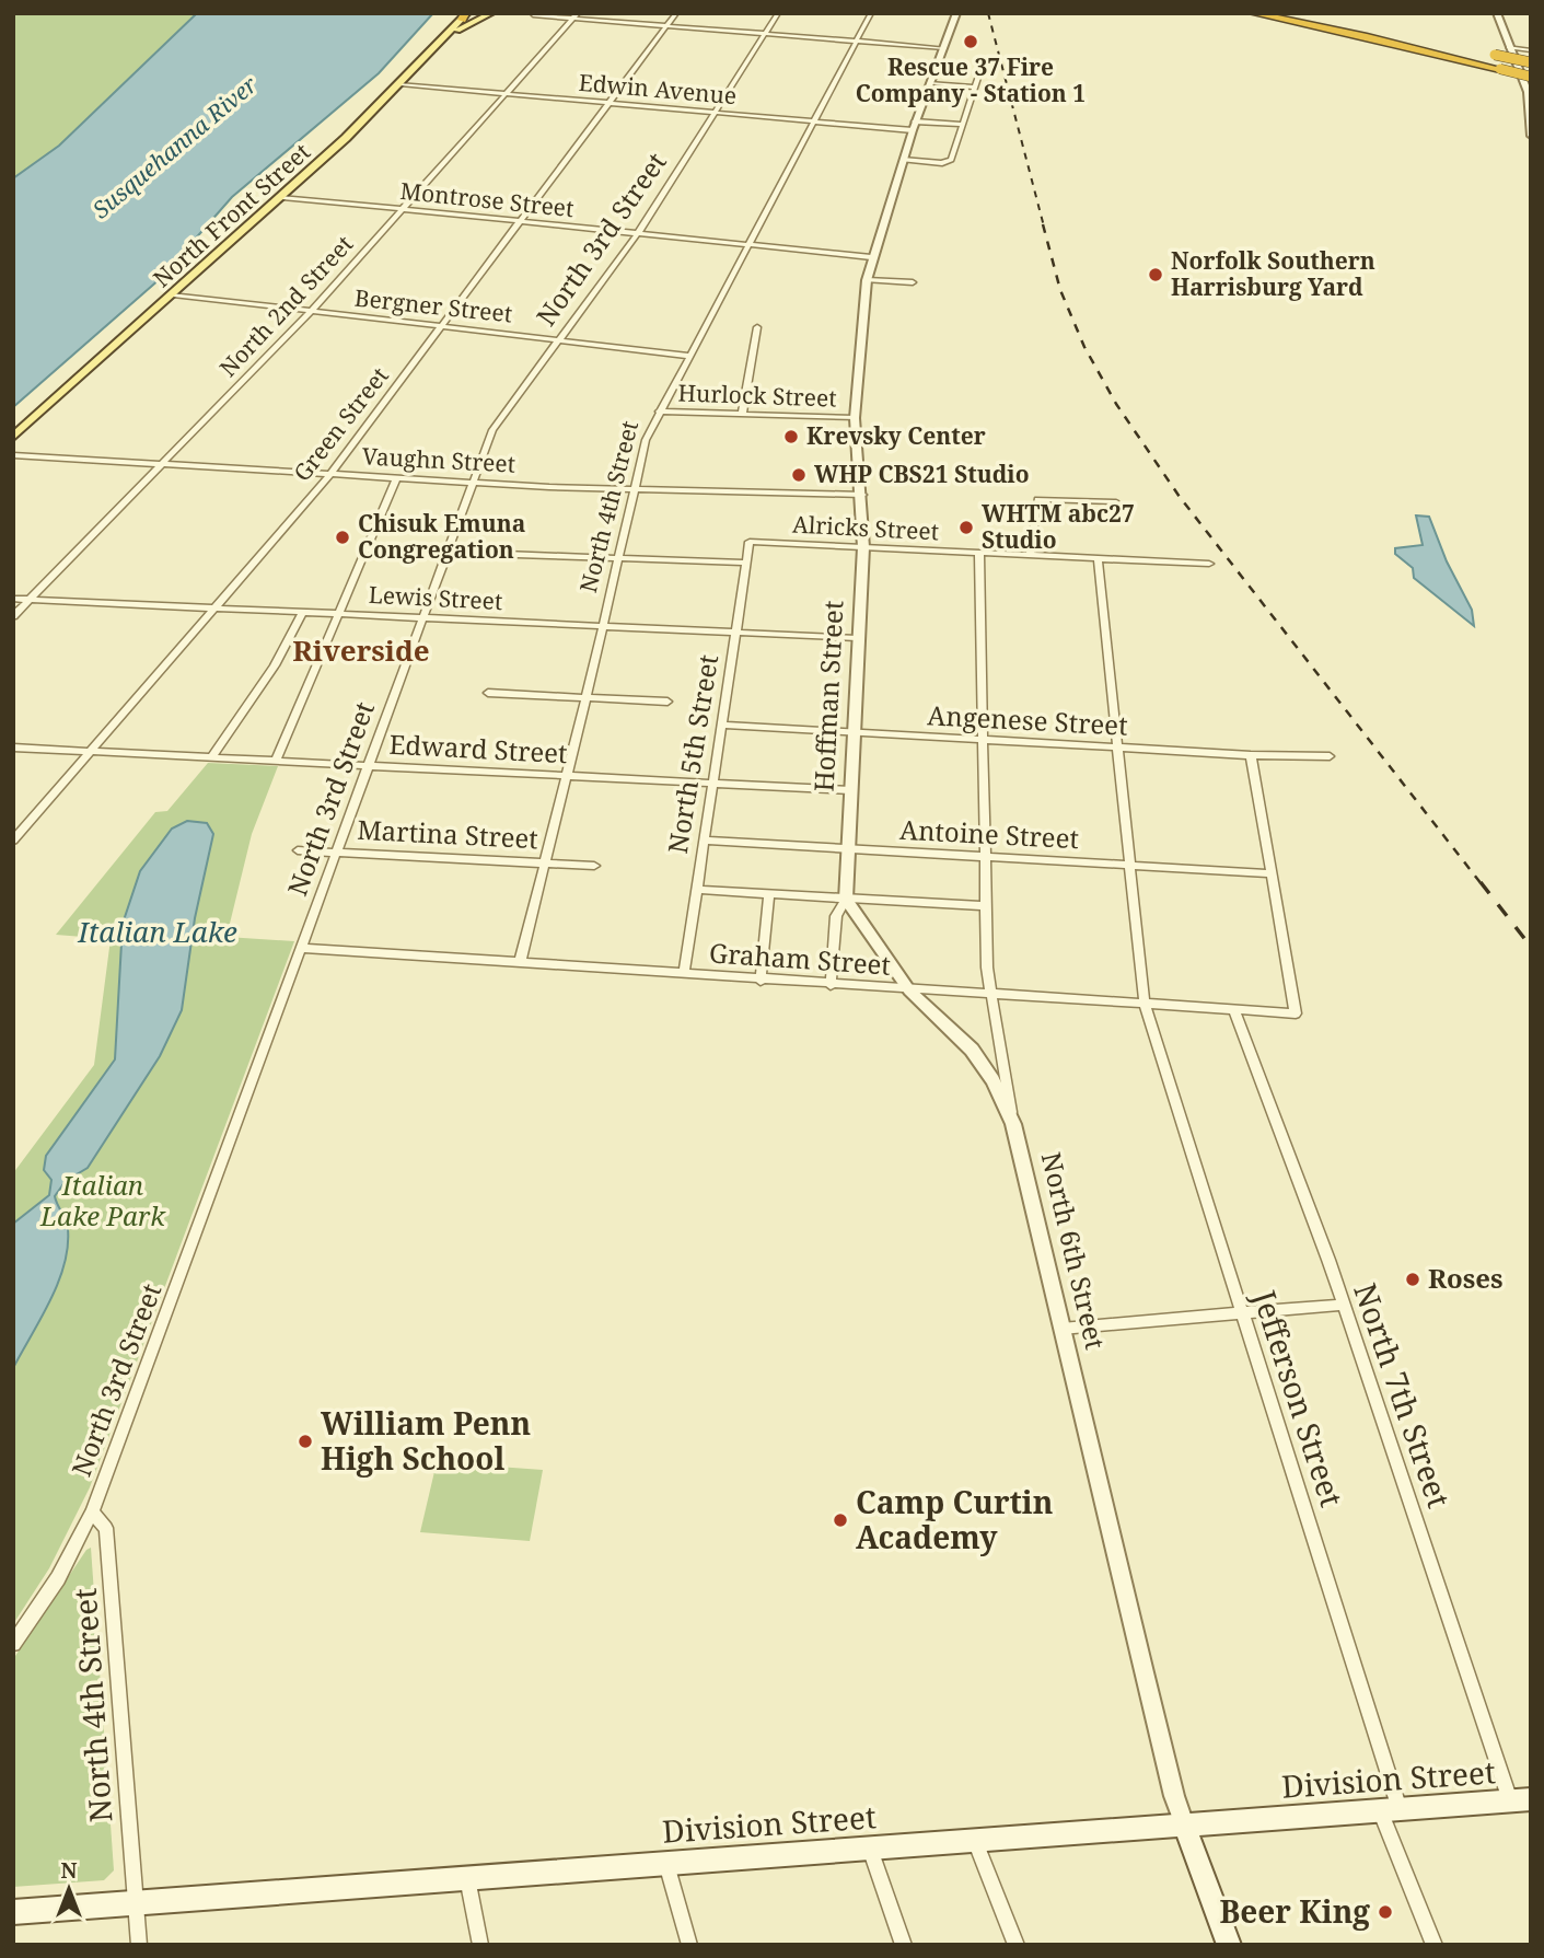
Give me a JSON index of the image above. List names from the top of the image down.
{
  "streets": {
    "main road": ["North Front Street", "North 6th Street", "Division Street"],
    "street": [
      "Edwin Avenue",
      "Montrose Street",
      "North 3rd Street",
      "North 2nd Street",
      "Bergner Street",
      "Hurlock Street",
      "Green Street",
      "Vaughn Street",
      "North 4th Street",
      "Alricks Street",
      "Lewis Street",
      "Hoffman Street",
      "Angenese Street",
      "Edward Street",
      "North 5th Street",
      "Martina Street",
      "Antoine Street",
      "Graham Street",
      "North 7th Street",
      "Jefferson Street"
    ]
  },
  "crossings": [
    ["Edwin Avenue", "North Front Street"],
    ["Edwin Avenue", "North 3rd Street"],
    ["Edwin Avenue", "North 2nd Street"],
    ["Edwin Avenue", "Green Street"],
    ["Edwin Avenue", "North 4th Street"],
    ["Montrose Street", "North Front Street"],
    ["Montrose Street", "North 3rd Street"],
    ["Montrose Street", "North 2nd Street"],
    ["Montrose Street", "Green Street"],
    ["Montrose Street", "North 4th Street"],
    ["North Front Street", "Bergner Street"],
    ["North 3rd Street", "Bergner Street"],
    ["North 3rd Street", "Vaughn Street"],
    ["North 3rd Street", "North 4th Street"],
    ["North 3rd Street", "Lewis Street"],
    ["North 3rd Street", "Edward Street"],
    ["North 3rd Street", "Martina Street"],
    ["North 3rd Street", "Graham Street"],
    ["North 2nd Street", "Bergner Street"],
    ["North 2nd Street", "Vaughn Street"],
    ["North 2nd Street", "Lewis Street"],
    ["Bergner Street", "Green Street"],
    ["Bergner Street", "North 4th Street"],
    ["Hurlock Street", "North 4th Street"],
    ["Green Street", "Vaughn Street"],
    ["Green Street", "Lewis Street"],
    ["Green Street", "Edward Street"],
    ["Vaughn Street", "North 4th Street"],
    ["Vaughn Street", "Hoffman Street"],
    ["North 4th Street", "Lewis Street"],
    ["North 4th Street", "Edward Street"],
    ["North 4th Street", "Martina Street"],
    ["North 4th Street", "Graham Street"],
    ["North 4th Street", "Division Street"],
    ["Alricks Street", "Hoffman Street"],
    ["Alricks Street", "North 5th Street"],
    ["Alricks Street", "North 6th Street"],
    ["Alricks Street", "Jefferson Street"],
    ["Lewis Street", "Hoffman Street"],
    ["Lewis Street", "North 5th Street"],
    ["Hoffman Street", "Angenese Street"],
    ["Hoffman Street", "Edward Street"],
    ["Hoffman Street", "Antoine Street"],
    ["Hoffman Street", "Graham Street"],
    ["Angenese Street", "North 5th Street"],
    ["Angenese Street", "North 6th Street"],
    ["Angenese Street", "Jefferson Street"],
    ["Edward Street", "North 5th Street"],
    ["North 5th Street", "Antoine Street"],
    ["North 5th Street", "Graham Street"],
    ["Antoine Street", "Graham Street"],
    ["Antoine Street", "North 6th Street"],
    ["Antoine Street", "Jefferson Street"],
    ["Graham Street", "North 6th Street"],
    ["Graham Street", "North 7th Street"],
    ["Graham Street", "Jefferson Street"],
    ["North 6th Street", "Division Street"],
    ["North 7th Street", "Division Street"],
    ["Jefferson Street", "Division Street"]
  ],
  "districts": ["Riverside"],
  "water": ["Susquehanna River", "Italian Lake"],
  "parks": ["Italian Lake Park"],
  "places": [
    "Rescue 37 Fire Company - Station 1",
    "Norfolk Southern Harrisburg Yard",
    "Krevsky Center",
    "WHP CBS21 Studio",
    "WHTM abc27 Studio",
    "Chisuk Emuna Congregation",
    "Roses",
    "William Penn High School",
    "Camp Curtin Academy",
    "Beer King"
  ],
  "north": "top"
}
